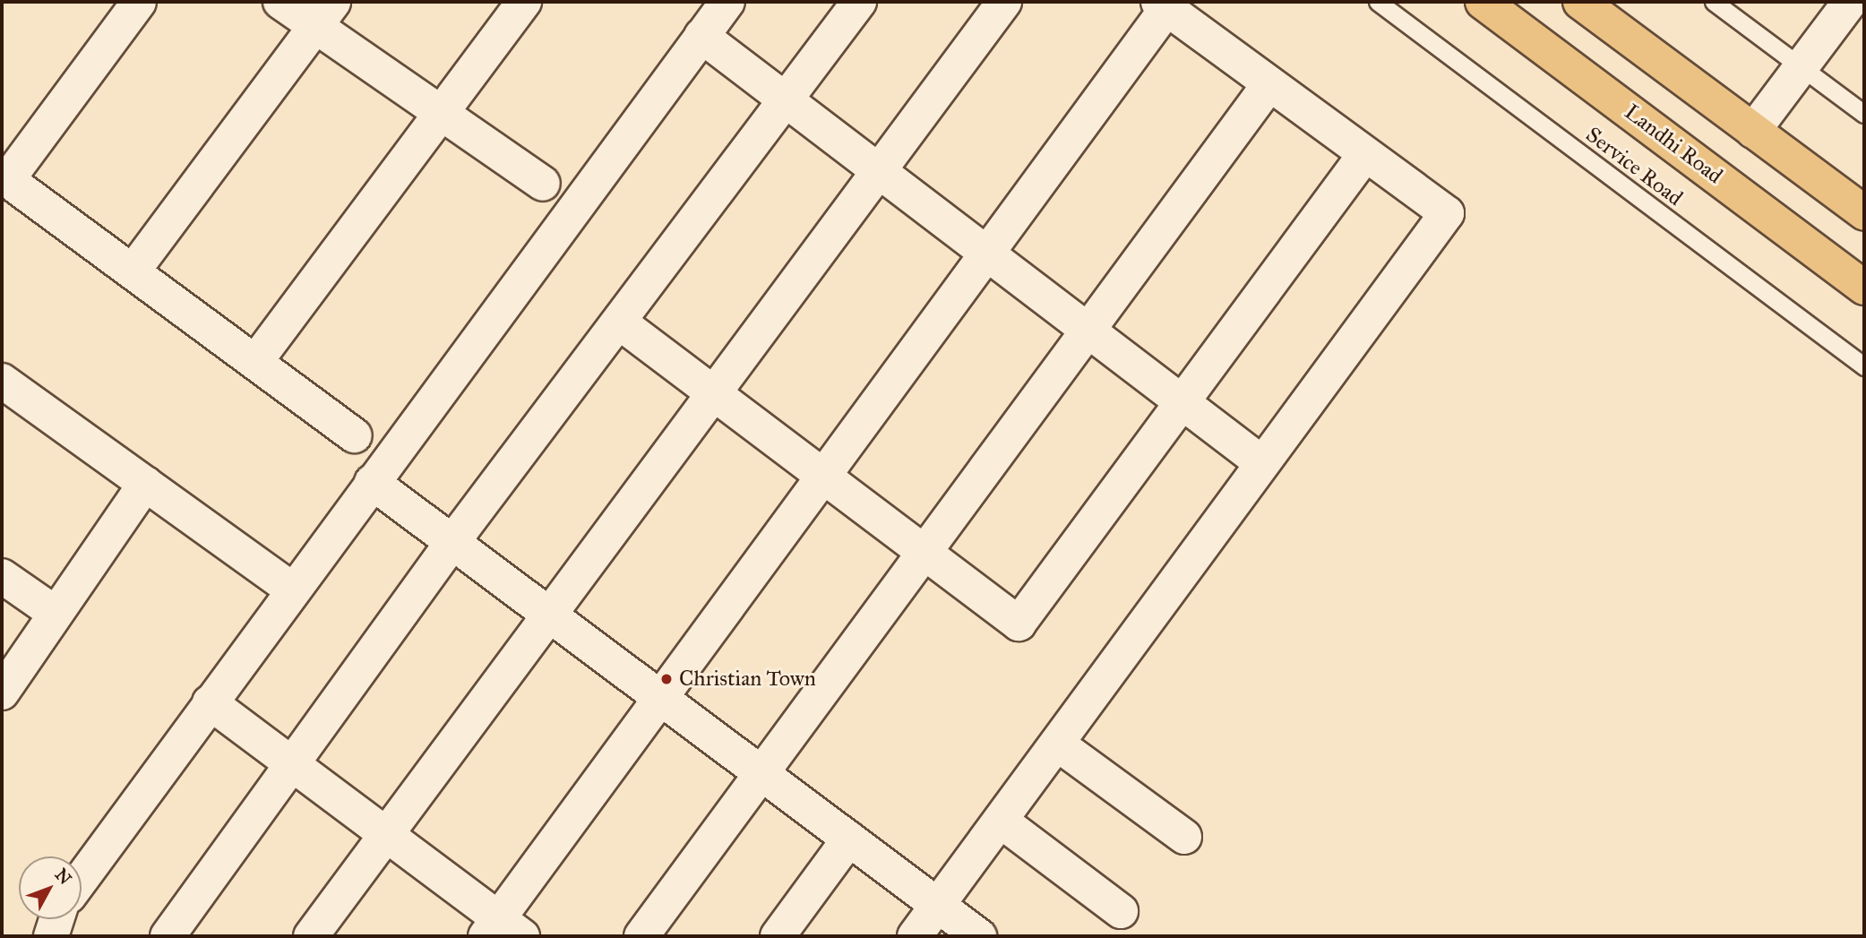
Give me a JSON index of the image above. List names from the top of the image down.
{
  "streets": {
    "main road": ["Landhi Road"],
    "lane": ["Service Road"]
  },
  "places": ["Christian Town"],
  "north": "top right"
}
